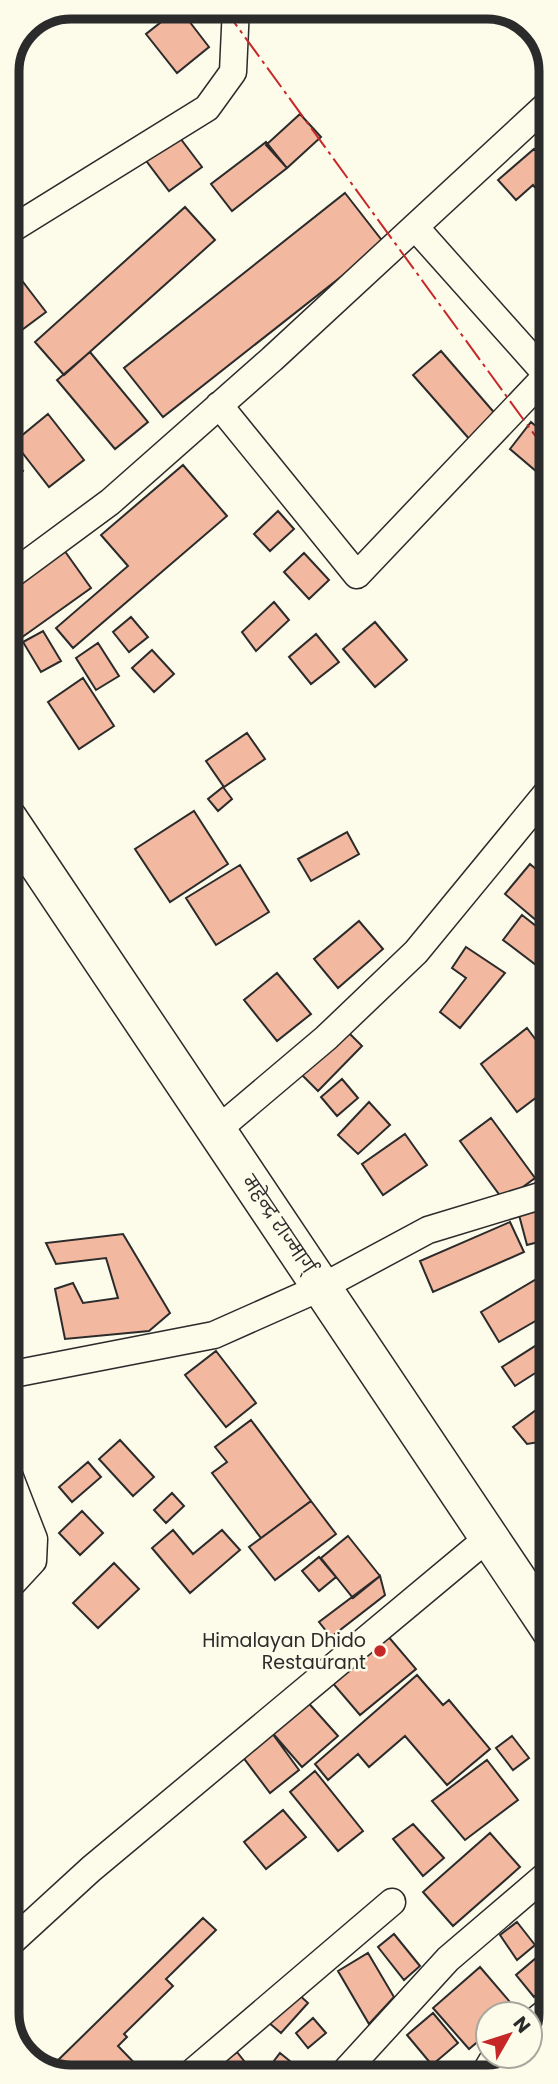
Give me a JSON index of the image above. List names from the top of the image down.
{
  "streets": {
    "highway": ["महेन्द्र राज्मार्ग्"]
  },
  "places": ["Himalayan Dhido Restaurant"],
  "north": "top right"
}
